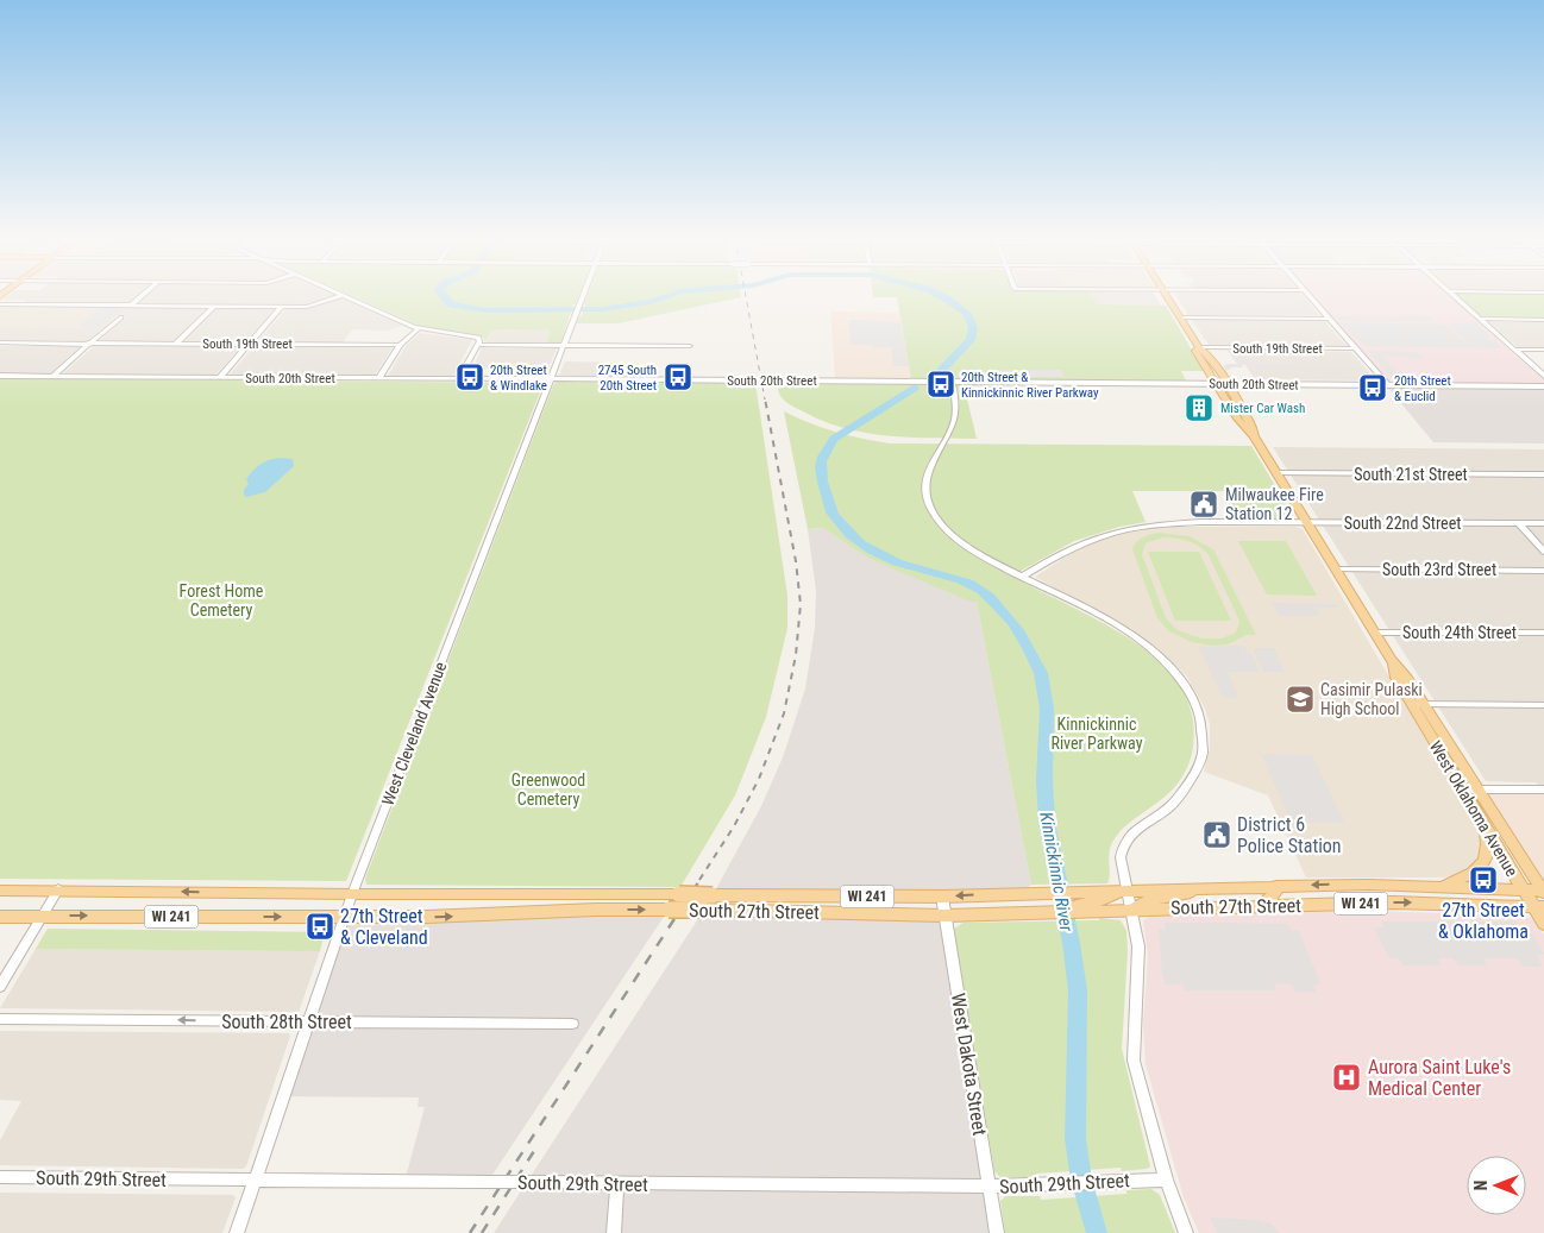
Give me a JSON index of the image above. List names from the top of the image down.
{
  "streets": {
    "main road": ["West Oklahoma Avenue", "WI 241", "South 27th Street"],
    "street": [
      "South 19th Street",
      "South 20th Street",
      "South 21st Street",
      "South 22nd Street",
      "South 23rd Street",
      "South 24th Street",
      "West Cleveland Avenue",
      "South 28th Street",
      "West Dakota Street",
      "South 29th Street"
    ]
  },
  "crossings": [
    ["South 19th Street", "West Oklahoma Avenue"],
    ["South 20th Street", "West Cleveland Avenue"],
    ["South 20th Street", "West Oklahoma Avenue"],
    ["South 21st Street", "West Oklahoma Avenue"],
    ["South 22nd Street", "West Oklahoma Avenue"],
    ["South 23rd Street", "West Oklahoma Avenue"],
    ["South 24th Street", "West Oklahoma Avenue"],
    ["West Cleveland Avenue", "South 27th Street"],
    ["West Cleveland Avenue", "South 28th Street"],
    ["West Cleveland Avenue", "South 29th Street"],
    ["West Oklahoma Avenue", "South 27th Street"],
    ["South 27th Street", "West Dakota Street"],
    ["West Dakota Street", "South 29th Street"]
  ],
  "one_way": ["South 28th Street"],
  "water": ["Kinnickinnic River"],
  "parks": ["Forest Home Cemetery", "Kinnickinnic River Parkway", "Greenwood Cemetery"],
  "places": {
    "bus stop": [
      "20th Street & Windlake",
      "2745 South 20th Street",
      "20th Street & Kinnickinnic River Parkway",
      "20th Street & Euclid",
      "27th Street & Oklahoma",
      "27th Street & Cleveland"
    ],
    "building": ["Mister Car Wash"],
    "public building": ["Milwaukee Fire Station 12", "District 6 Police Station"],
    "school or university": ["Casimir Pulaski High School"],
    "hospital": ["Aurora Saint Luke's Medical Center"]
  },
  "north": "left"
}
